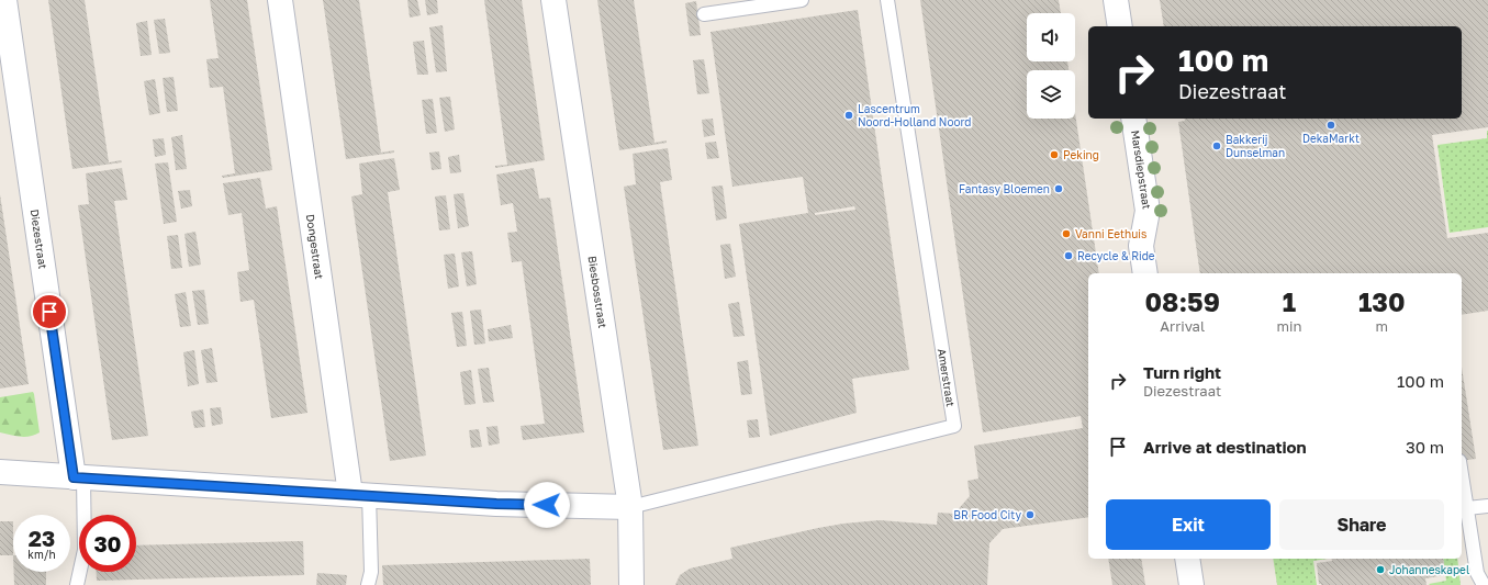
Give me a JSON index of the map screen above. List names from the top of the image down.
{
  "streets": {
    "street": [
      "Marsdiepstraat",
      "Diezestraat",
      "Dongestraat",
      "Biesbosstraat"
    ],
    "lane": ["Amerstraat"]
  },
  "crossings": [
    ["Biesbosstraat", "Amerstraat"]
  ],
  "places": [
    "Lascentrum Noord-Holland Noord",
    "DekaMarkt",
    "Bakkerij Dunselman",
    "Peking",
    "Fantasy Bloemen",
    "Vanni Eethuis",
    "Recycle & Ride",
    "BR Food City",
    "Johanneskapel"
  ],
  "page": {
    "turn": ["100 m", "Diezestraat"],
    "eta": [
      "08:59",
      "Arrival",
      "1",
      "min",
      "130",
      "m"
    ],
    "list": [
      {
        "name": "Turn right",
        "note": "Diezestraat",
        "value": "100 m"
      },
      {
        "name": "Arrive at destination",
        "value": "30 m"
      }
    ],
    "buttons": ["Exit", "Share"],
    "speed": "23 km/h",
    "limit": "30"
  }
}
